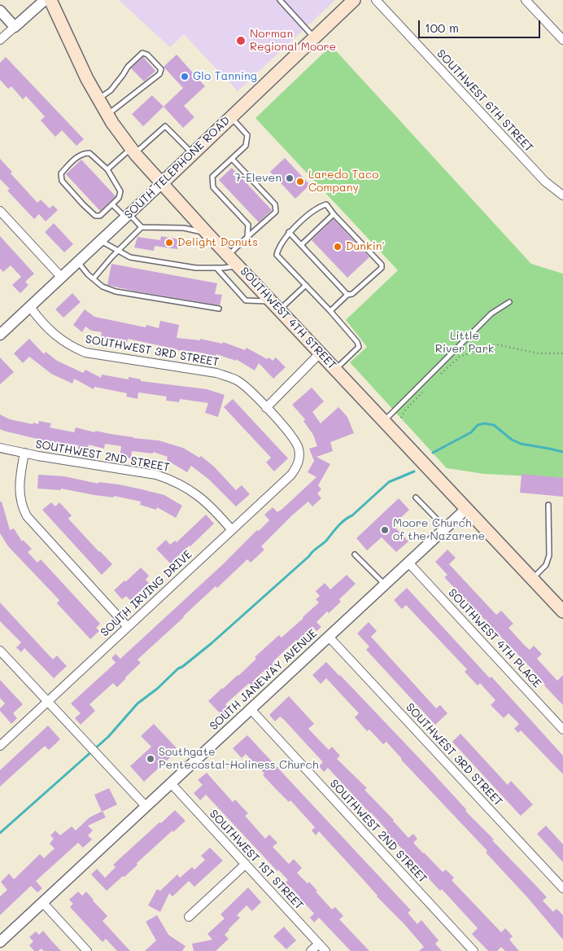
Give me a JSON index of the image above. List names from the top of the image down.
{
  "streets": {
    "main road": ["SOUTH TELEPHONE ROAD", "SOUTHWEST 4TH STREET"],
    "street": [
      "SOUTHWEST 6TH STREET",
      "SOUTHWEST 3RD STREET",
      "SOUTHWEST 2ND STREET",
      "SOUTH IRVING DRIVE",
      "SOUTHWEST 4TH PLACE",
      "SOUTH JANEWAY AVENUE",
      "SOUTHWEST 1ST STREET"
    ]
  },
  "crossings": [
    ["SOUTH TELEPHONE ROAD", "SOUTHWEST 4TH STREET"],
    ["SOUTH TELEPHONE ROAD", "SOUTHWEST 3RD STREET"],
    ["SOUTHWEST 4TH STREET", "SOUTH JANEWAY AVENUE"],
    ["SOUTHWEST 3RD STREET", "SOUTH IRVING DRIVE"],
    ["SOUTHWEST 3RD STREET", "SOUTH JANEWAY AVENUE"],
    ["SOUTHWEST 2ND STREET", "SOUTH IRVING DRIVE"],
    ["SOUTHWEST 2ND STREET", "SOUTH JANEWAY AVENUE"],
    ["SOUTHWEST 4TH PLACE", "SOUTH JANEWAY AVENUE"],
    ["SOUTH JANEWAY AVENUE", "SOUTHWEST 1ST STREET"]
  ],
  "parks": ["Little River Park"],
  "places": [
    "Norman Regional Moore",
    "Glo Tanning",
    "7-Eleven",
    "Laredo Taco Company",
    "Delight Donuts",
    "Dunkin'",
    "Moore Church of the Nazarene",
    "Southgate Pentecostal-Holiness Church"
  ],
  "scale_bar": "100 m"
}
